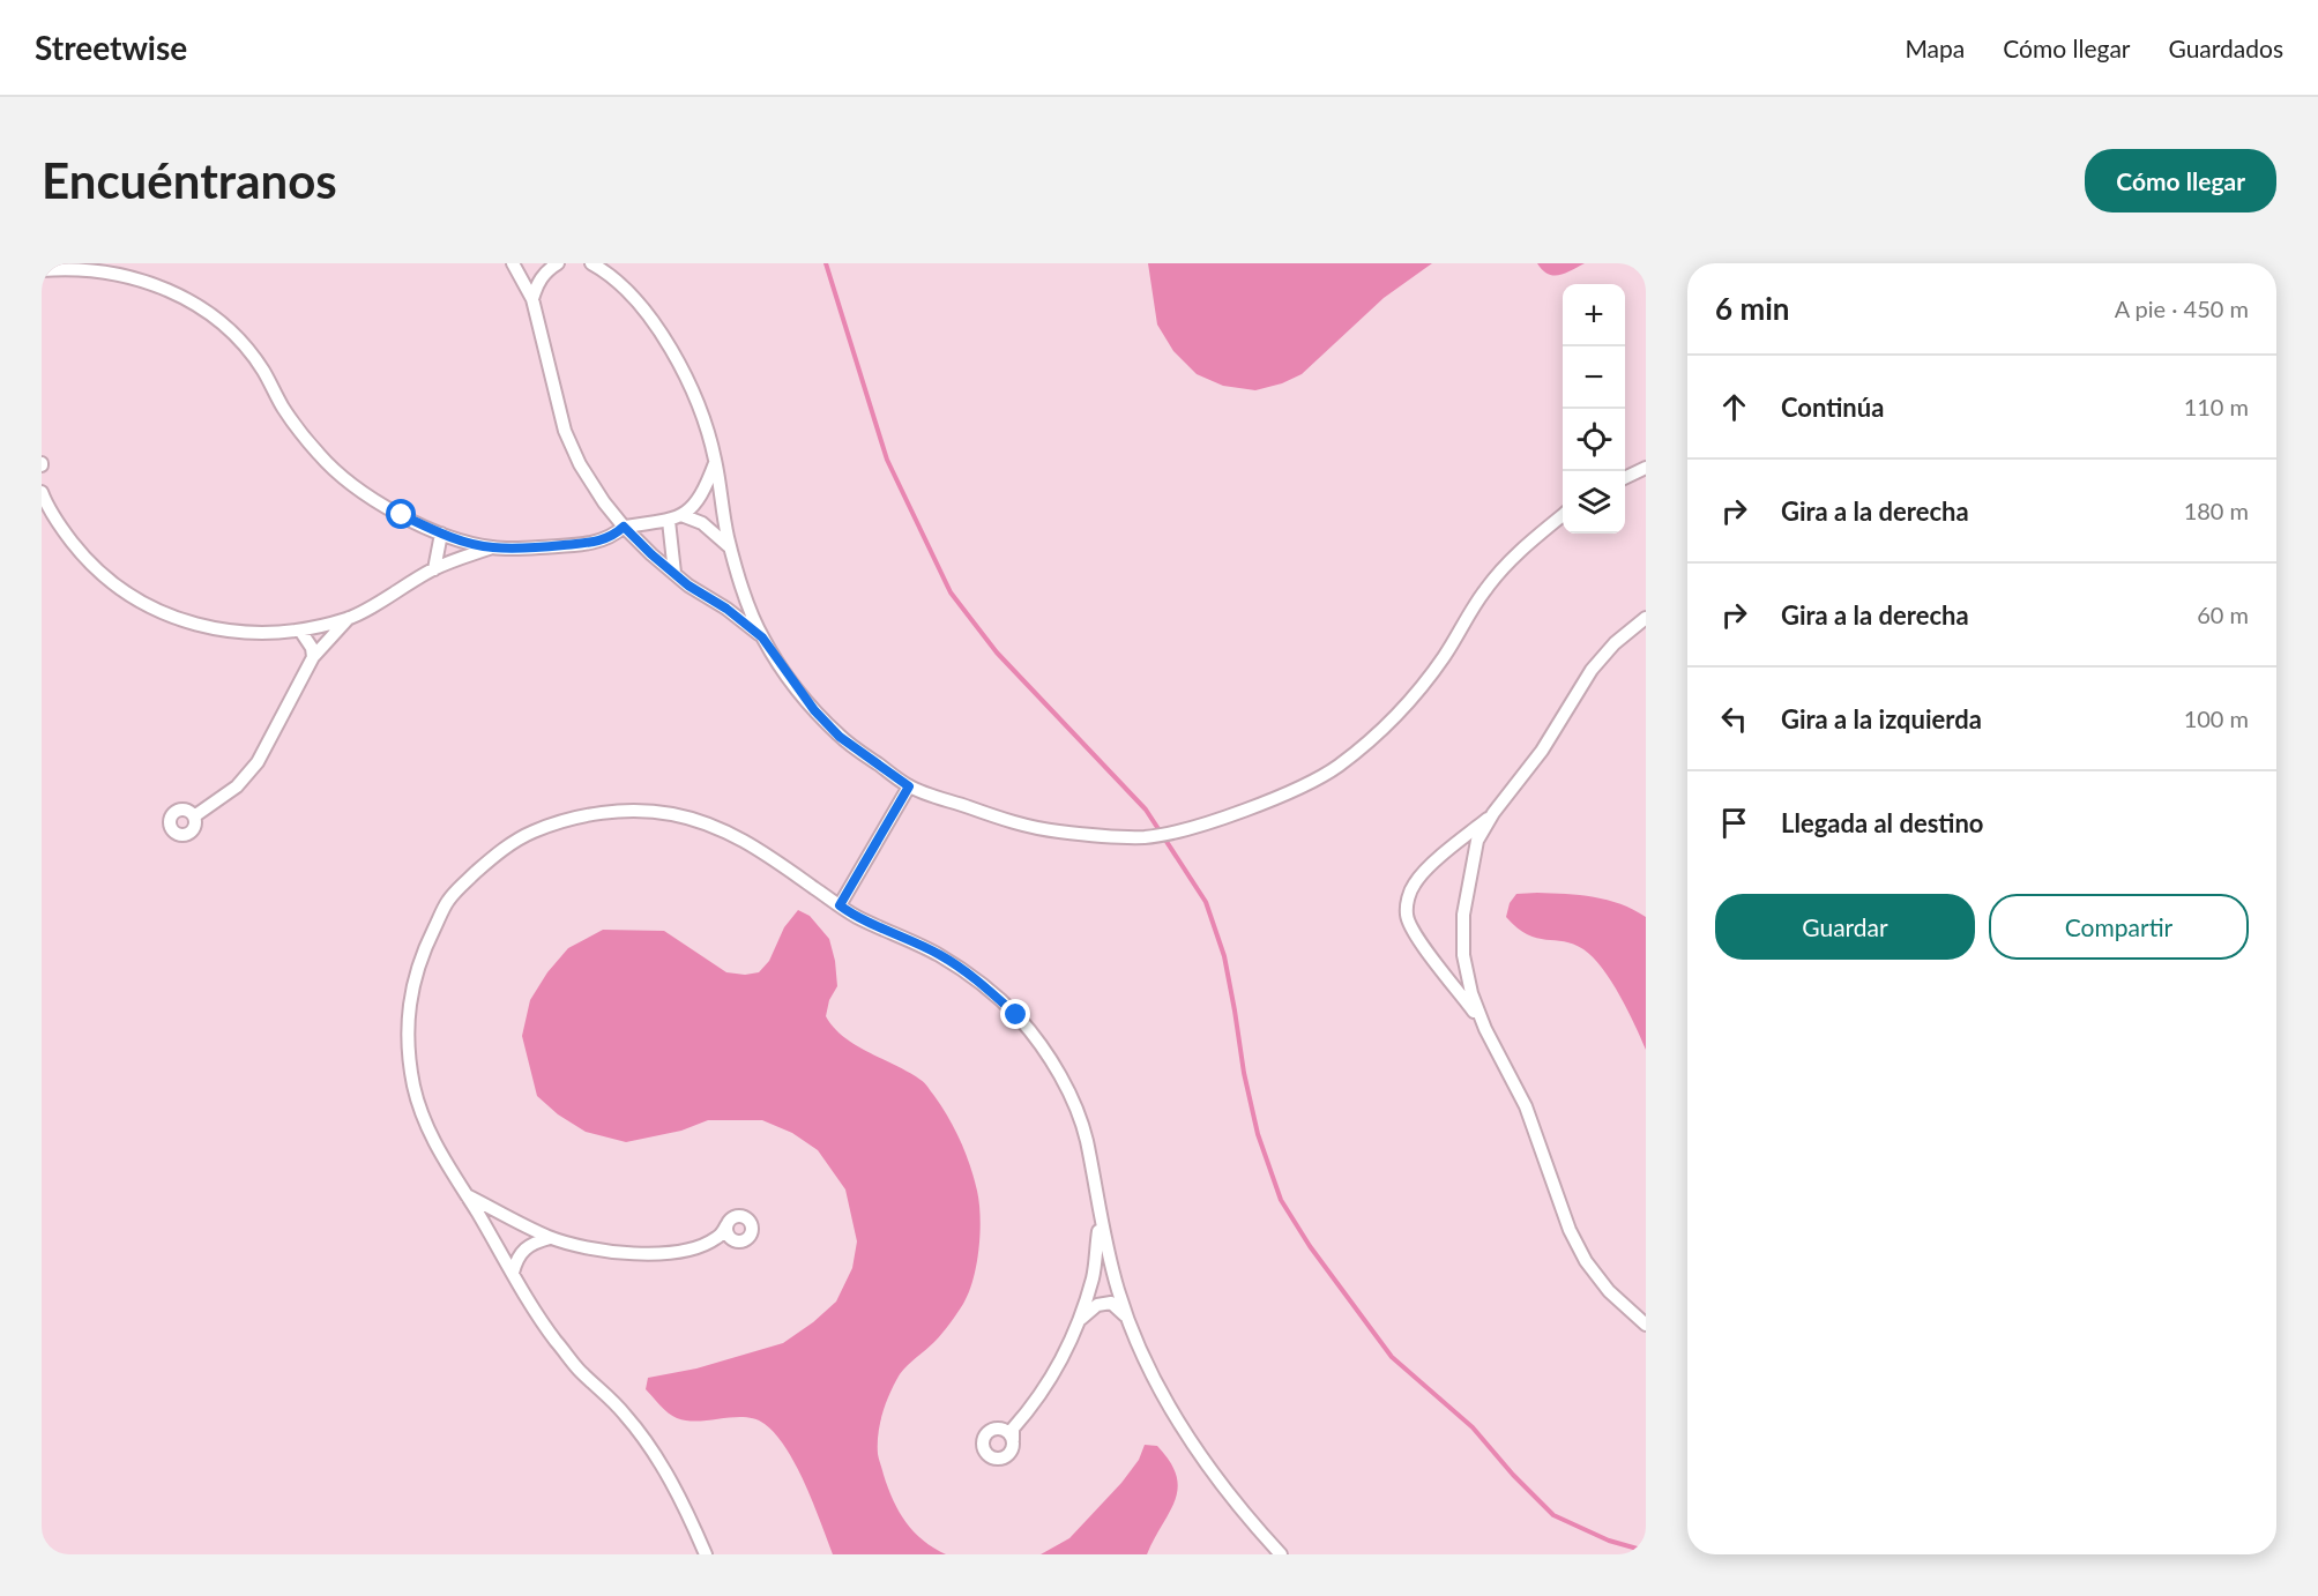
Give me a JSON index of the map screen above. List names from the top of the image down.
{
  "page": {
    "header": "Streetwise",
    "nav": ["Mapa", "Cómo llegar", "Guardados"],
    "buttons": [
      "Cómo llegar",
      ["Guardar", "Compartir"]
    ],
    "title": "Encuéntranos",
    "heading": ["6 min", "A pie · 450 m"],
    "map_buttons": ["+", "−"],
    "list": [
      ["Continúa", "110 m"],
      ["Gira a la derecha", "180 m"],
      ["Gira a la derecha", "60 m"],
      ["Gira a la izquierda", "100 m"],
      "Llegada al destino"
    ]
  }
}
